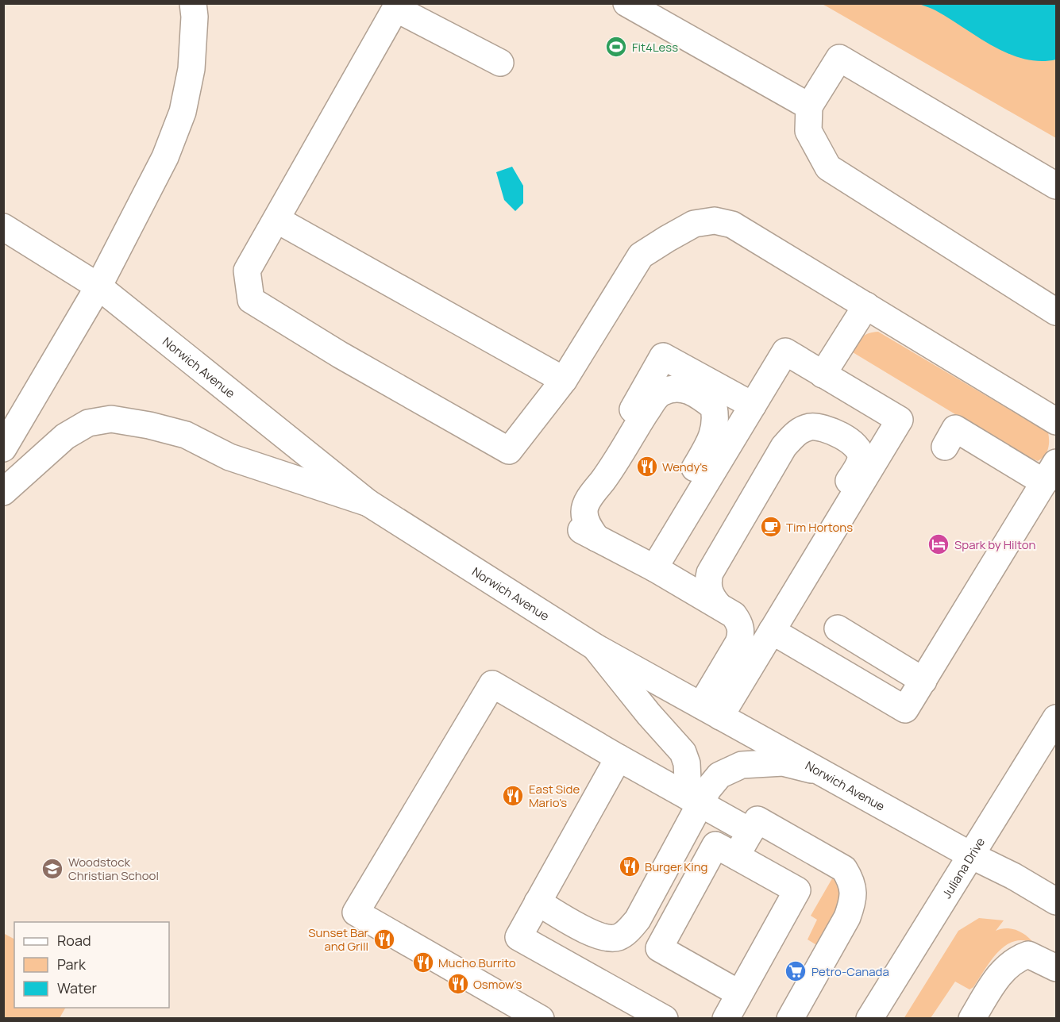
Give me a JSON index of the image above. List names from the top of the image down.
{
  "streets": {
    "main road": ["Norwich Avenue", "Juliana Drive"]
  },
  "crossings": [
    ["Norwich Avenue", "Juliana Drive"]
  ],
  "places": {
    "sports": ["Fit4Less"],
    "restaurant": [
      "Wendy's",
      "East Side Mario's",
      "Burger King",
      "Sunset Bar and Grill",
      "Mucho Burrito",
      "Osmow's"
    ],
    "cafe": ["Tim Hortons"],
    "hotel": ["Spark by Hilton"],
    "school or university": ["Woodstock Christian School"],
    "supermarket": ["Petro-Canada"]
  },
  "legend": ["Road", "Park", "Water"]
}
